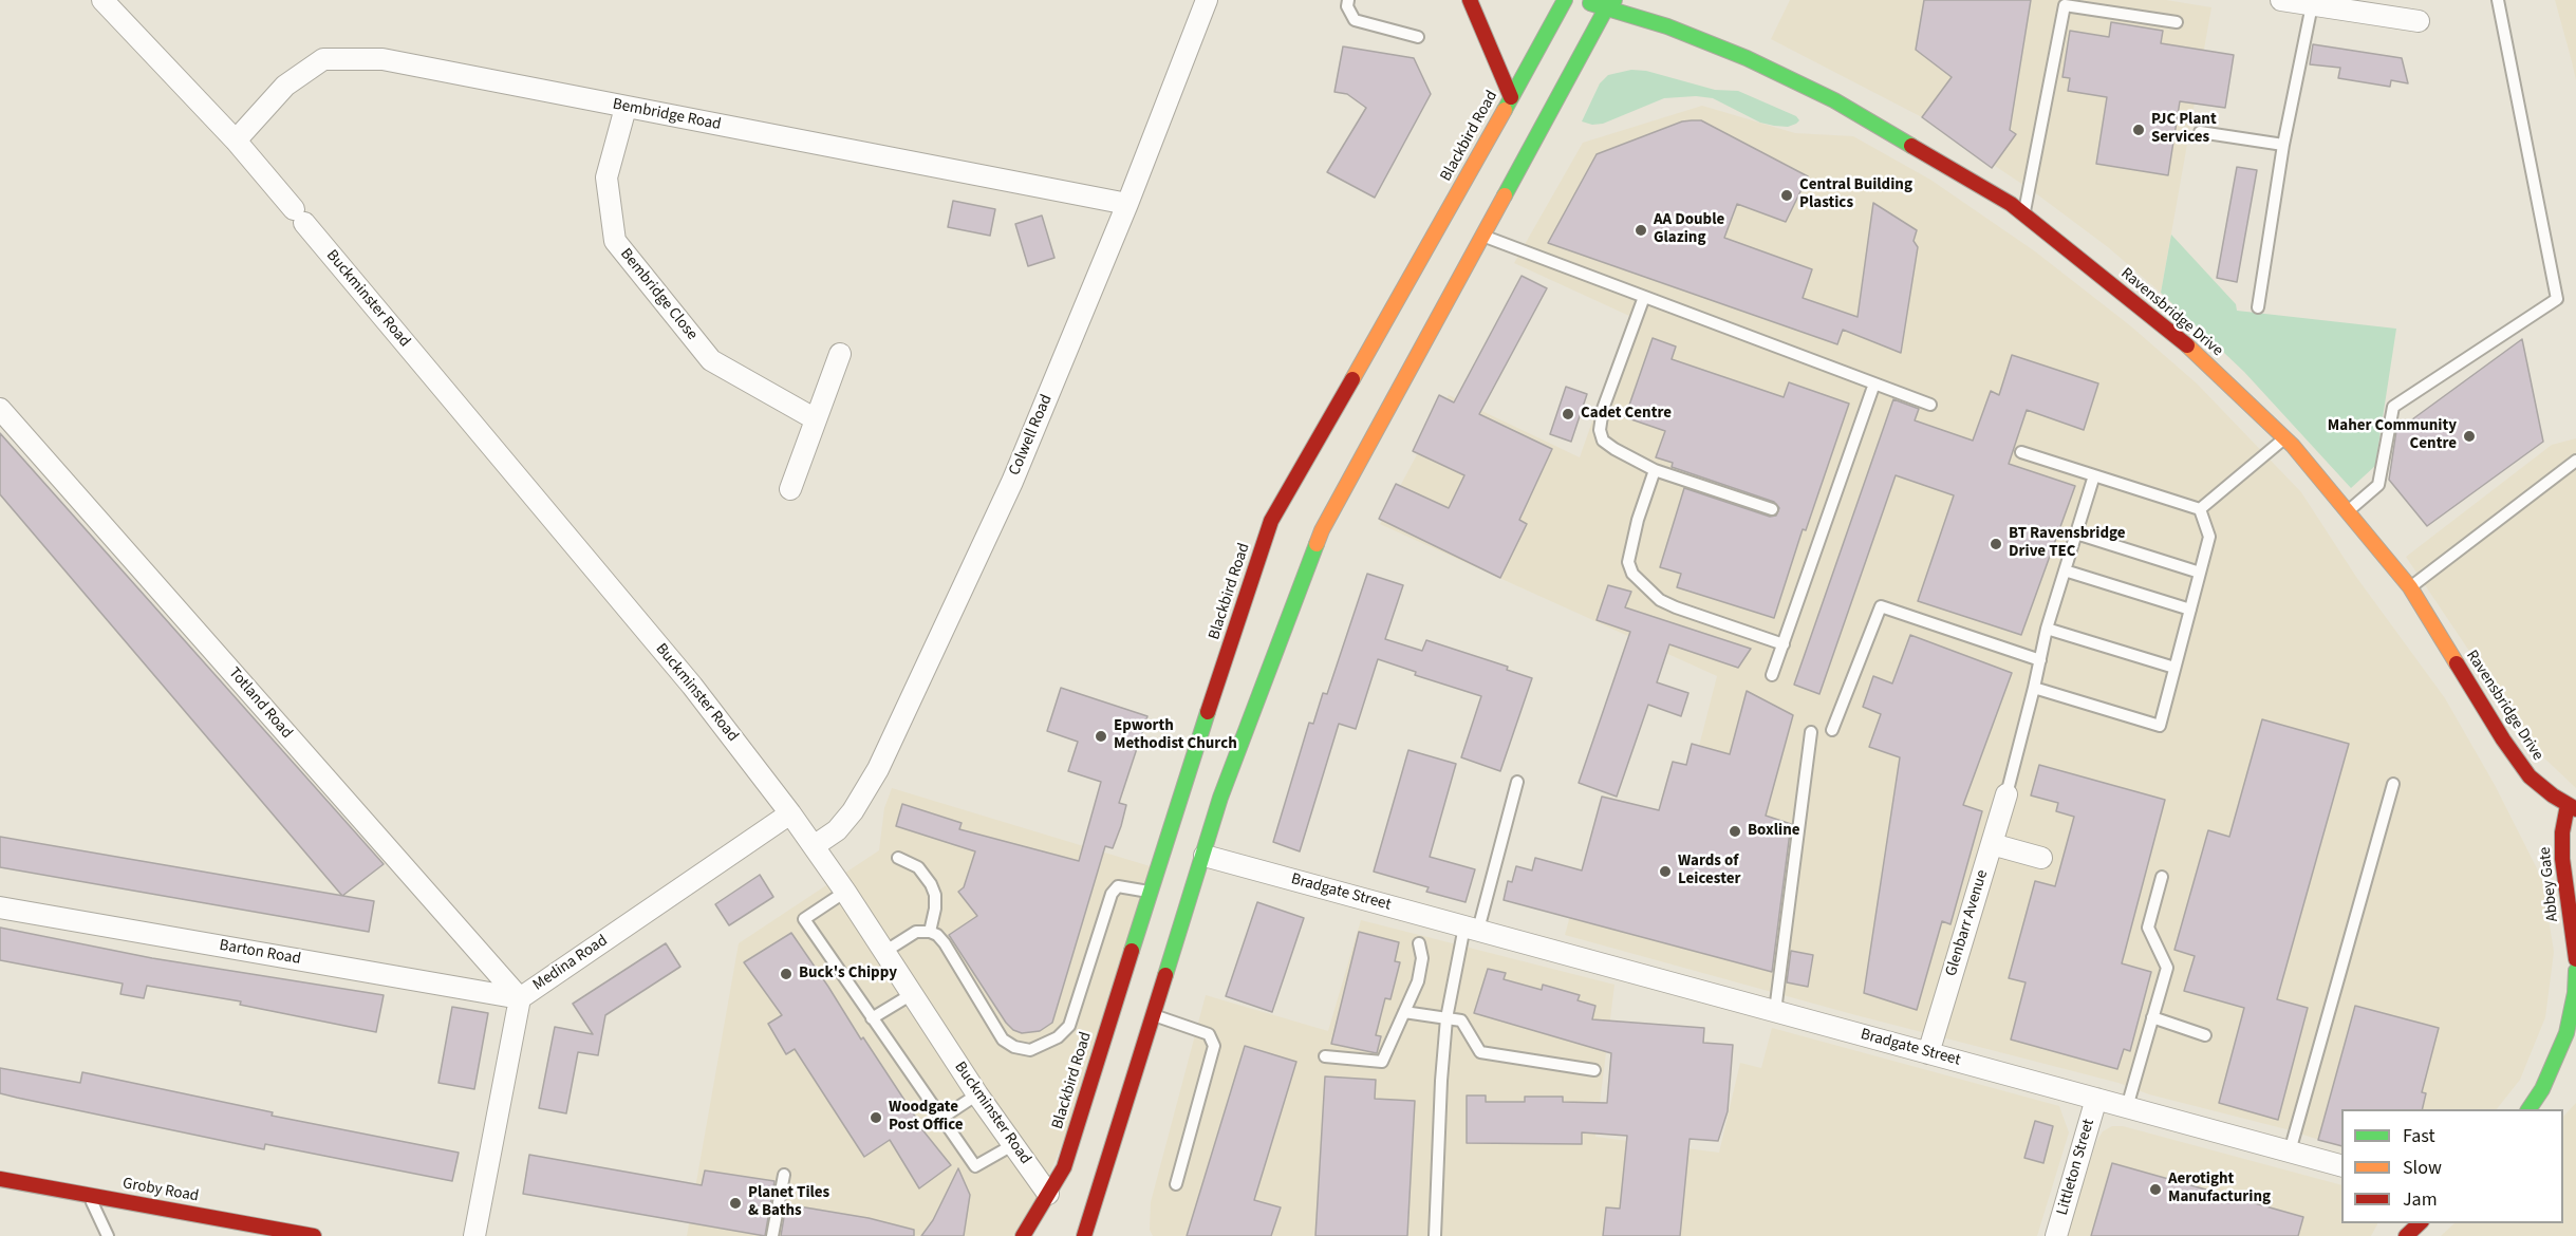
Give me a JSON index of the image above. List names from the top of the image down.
{
  "streets": {
    "main road": [
      "Blackbird Road",
      "Ravensbridge Drive",
      "Abbey Gate",
      "Groby Road"
    ],
    "street": [
      "Bembridge Road",
      "Bembridge Close",
      "Buckminster Road",
      "Colwell Road",
      "Totland Road",
      "Bradgate Street",
      "Glenbarr Avenue",
      "Barton Road",
      "Medina Road",
      "Littleton Street"
    ]
  },
  "crossings": [
    ["Bembridge Road", "Bembridge Close"],
    ["Bembridge Road", "Buckminster Road"],
    ["Bembridge Road", "Colwell Road"],
    ["Blackbird Road", "Buckminster Road"],
    ["Buckminster Road", "Colwell Road"],
    ["Buckminster Road", "Medina Road"],
    ["Ravensbridge Drive", "Abbey Gate"],
    ["Totland Road", "Barton Road"],
    ["Totland Road", "Medina Road"],
    ["Bradgate Street", "Glenbarr Avenue"],
    ["Bradgate Street", "Littleton Street"],
    ["Barton Road", "Medina Road"]
  ],
  "places": [
    "PJC Plant Services",
    "Central Building Plastics",
    "AA Double Glazing",
    "Cadet Centre",
    "Maher Community Centre",
    "BT Ravensbridge Drive TEC",
    "Epworth Methodist Church",
    "Boxline",
    "Wards of Leicester",
    "Buck's Chippy",
    "Woodgate Post Office",
    "Aerotight Manufacturing",
    "Planet Tiles & Baths"
  ],
  "legend": ["Fast", "Slow", "Jam"]
}
